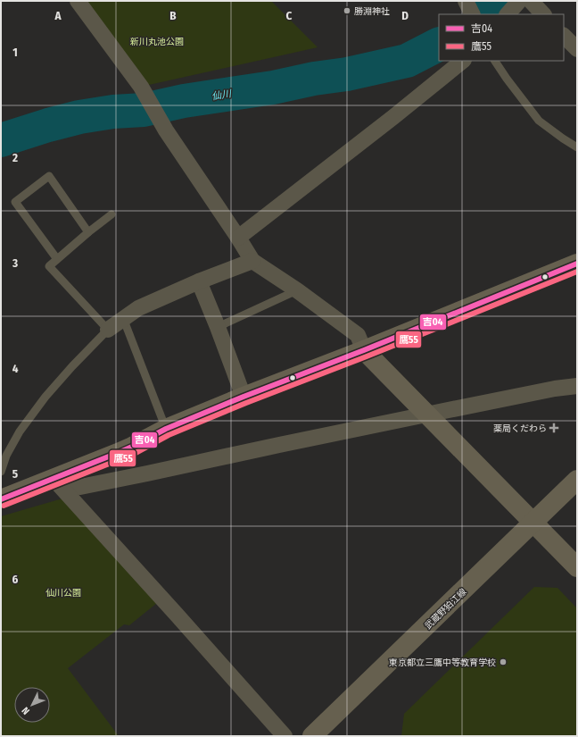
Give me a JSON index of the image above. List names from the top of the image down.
{
  "streets": {
    "main road": ["武蔵野狛江線"]
  },
  "water": ["仙川"],
  "parks": ["新川丸池公園", "仙川公園"],
  "places": {
    "other": ["勝淵神社", "東京都立三鷹中等教育学校"],
    "health": ["薬局くだわら"]
  },
  "lines": ["transit line 吉04", "transit line 鷹55"],
  "legend": ["吉04", "鷹55"],
  "north": "bottom left",
  "grid": {
    "columns": [
      "A",
      "B",
      "C",
      "D"
    ],
    "rows": [
      "1",
      "2",
      "3",
      "4",
      "5",
      "6"
    ]
  }
}
